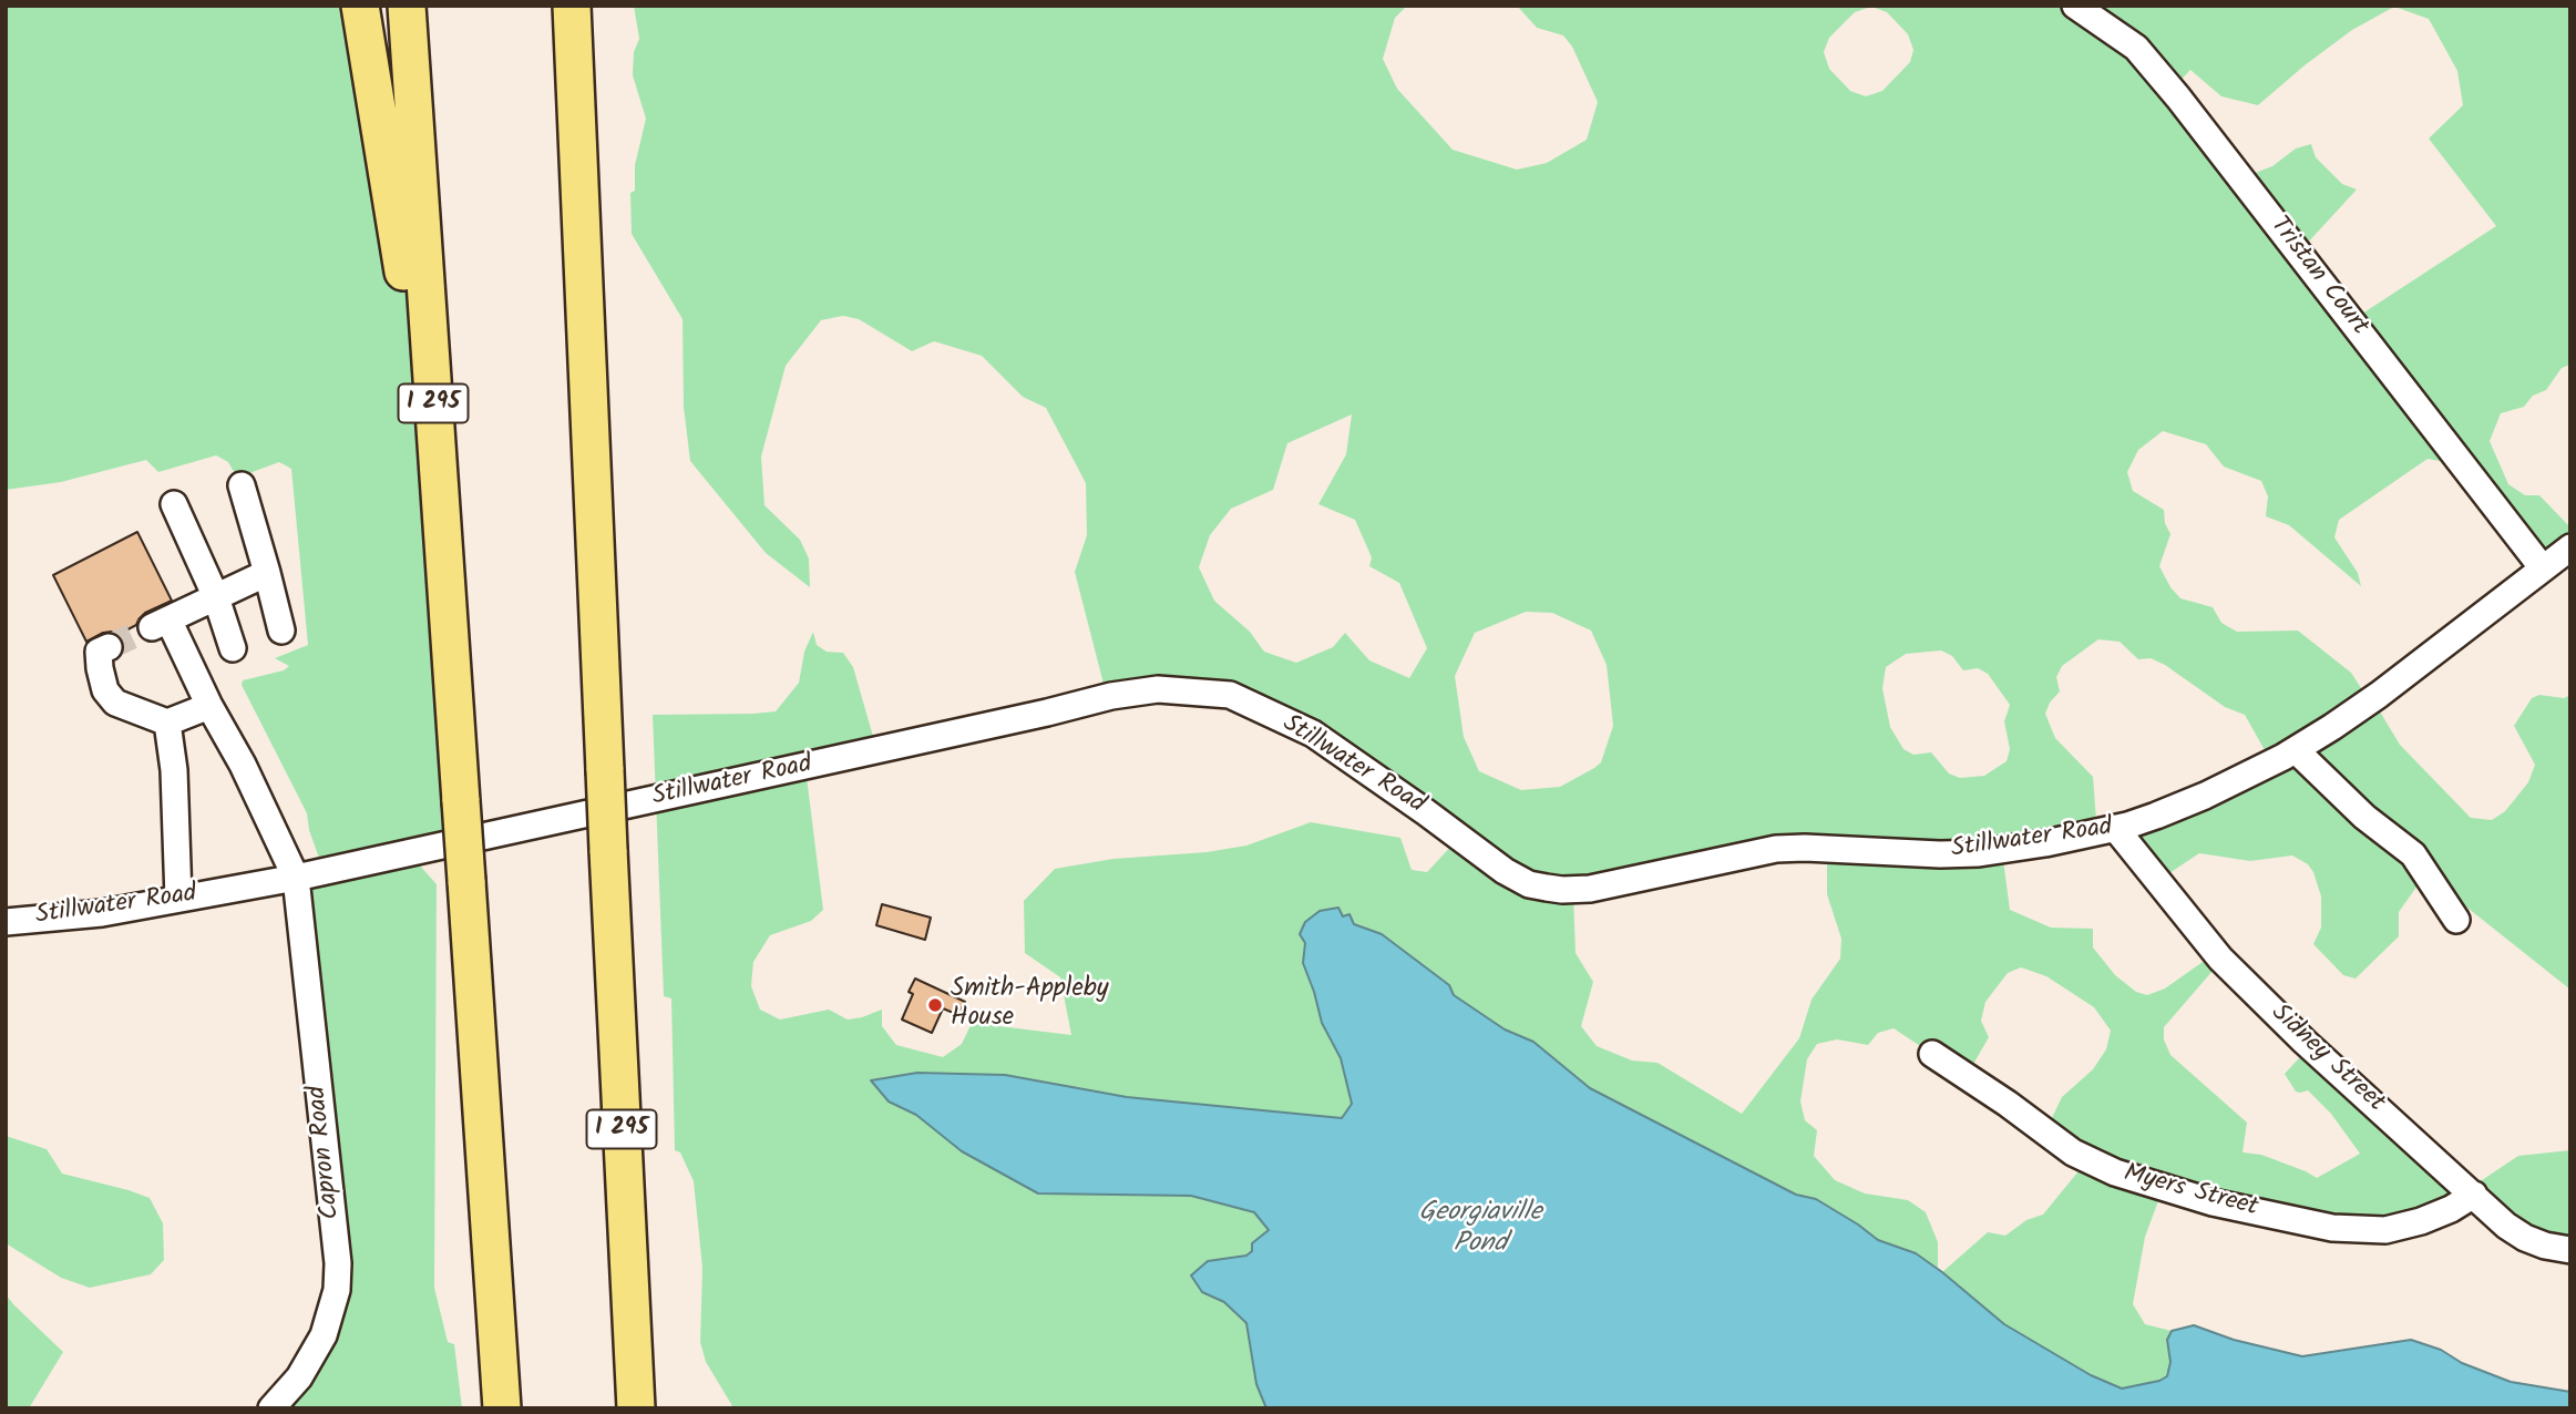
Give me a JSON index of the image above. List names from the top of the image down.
{
  "streets": {
    "highway": ["I 295"],
    "street": [
      "Tristan Court",
      "Stillwater Road",
      "Sidney Street",
      "Capron Road",
      "Myers Street"
    ]
  },
  "crossings": [
    ["Tristan Court", "Stillwater Road"],
    ["Stillwater Road", "Sidney Street"],
    ["Stillwater Road", "Capron Road"],
    ["Sidney Street", "Myers Street"]
  ],
  "water": ["Georgiaville Pond"],
  "places": ["Smith-Appleby House"]
}
